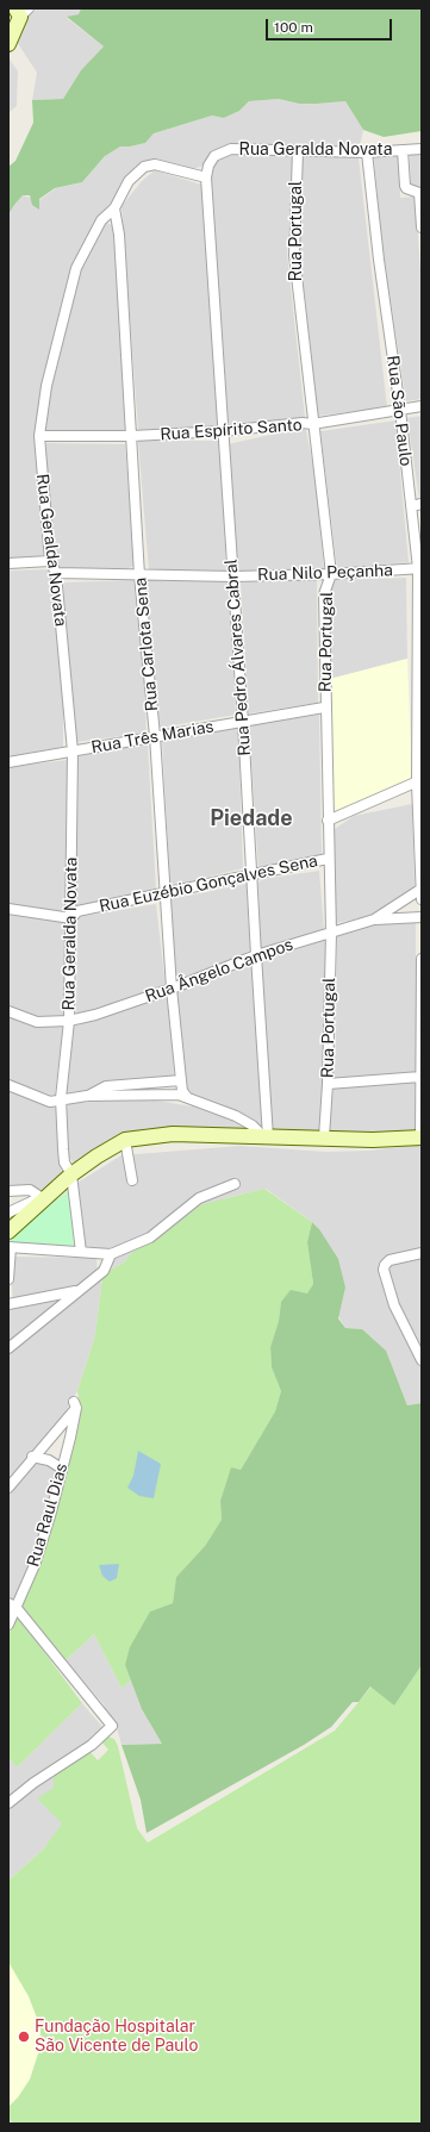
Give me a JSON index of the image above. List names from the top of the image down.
{
  "streets": {
    "street": [
      "Rua Geralda Novata",
      "Rua Portugal",
      "Rua São Paulo",
      "Rua Espírito Santo",
      "Rua Nilo Peçanha",
      "Rua Carlota Sena",
      "Rua Pedro Álvares Cabral",
      "Rua Três Marias",
      "Rua Euzébio Gonçalves Sena",
      "Rua Ângelo Campos",
      "Rua Raul Dias"
    ]
  },
  "crossings": [
    ["Rua Geralda Novata", "Rua Portugal"],
    ["Rua Geralda Novata", "Rua São Paulo"],
    ["Rua Geralda Novata", "Rua Espírito Santo"],
    ["Rua Geralda Novata", "Rua Nilo Peçanha"],
    ["Rua Geralda Novata", "Rua Carlota Sena"],
    ["Rua Geralda Novata", "Rua Pedro Álvares Cabral"],
    ["Rua Geralda Novata", "Rua Três Marias"],
    ["Rua Geralda Novata", "Rua Euzébio Gonçalves Sena"],
    ["Rua Geralda Novata", "Rua Ângelo Campos"],
    ["Rua Portugal", "Rua Espírito Santo"],
    ["Rua Portugal", "Rua Nilo Peçanha"],
    ["Rua Portugal", "Rua Três Marias"],
    ["Rua Portugal", "Rua Euzébio Gonçalves Sena"],
    ["Rua Portugal", "Rua Ângelo Campos"],
    ["Rua São Paulo", "Rua Espírito Santo"],
    ["Rua São Paulo", "Rua Nilo Peçanha"],
    ["Rua São Paulo", "Rua Ângelo Campos"],
    ["Rua Espírito Santo", "Rua Carlota Sena"],
    ["Rua Espírito Santo", "Rua Pedro Álvares Cabral"],
    ["Rua Nilo Peçanha", "Rua Carlota Sena"],
    ["Rua Nilo Peçanha", "Rua Pedro Álvares Cabral"],
    ["Rua Carlota Sena", "Rua Três Marias"],
    ["Rua Carlota Sena", "Rua Euzébio Gonçalves Sena"],
    ["Rua Carlota Sena", "Rua Ângelo Campos"],
    ["Rua Pedro Álvares Cabral", "Rua Três Marias"],
    ["Rua Pedro Álvares Cabral", "Rua Euzébio Gonçalves Sena"],
    ["Rua Pedro Álvares Cabral", "Rua Ângelo Campos"]
  ],
  "districts": ["Piedade"],
  "places": ["Fundação Hospitalar São Vicente de Paulo"],
  "scale_bar": "100 m"
}
